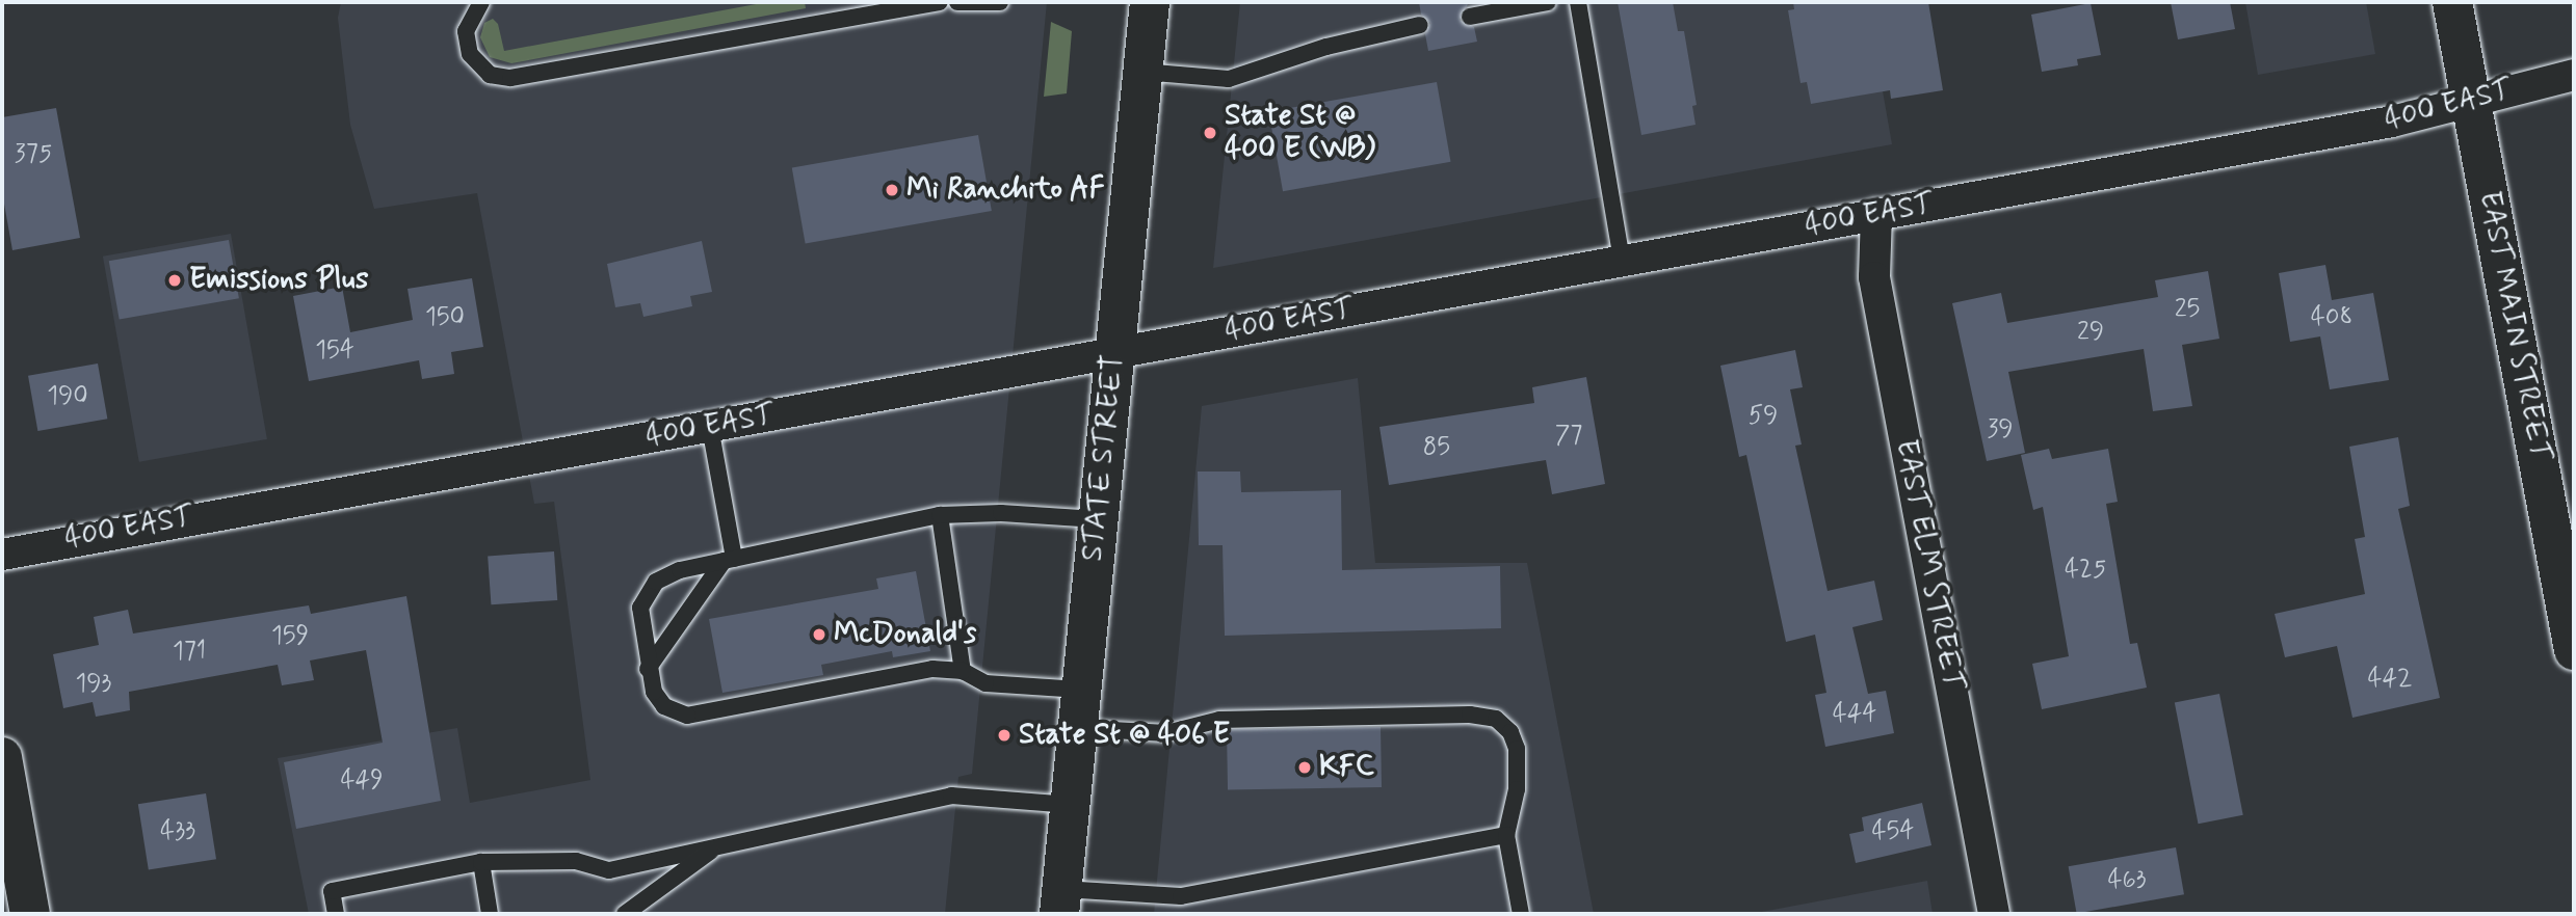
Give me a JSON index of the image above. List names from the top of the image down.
{
  "streets": {
    "main road": ["EAST MAIN STREET", "STATE STREET"],
    "street": ["400 EAST", "EAST ELM STREET"]
  },
  "crossings": [
    ["400 EAST", "EAST MAIN STREET"],
    ["400 EAST", "STATE STREET"],
    ["400 EAST", "EAST ELM STREET"]
  ],
  "places": [
    "State St @ 400 E (WB)",
    "Mi Ranchito AF",
    "Emissions Plus",
    "McDonald's",
    "State St @ 406 E",
    "KFC"
  ],
  "house_numbers": [
    "375",
    "25",
    "150",
    "408",
    "29",
    "154",
    "190",
    "59",
    "39",
    "77",
    "85",
    "425",
    "159",
    "171",
    "442",
    "193",
    "444",
    "449",
    "433",
    "454",
    "463"
  ]
}
